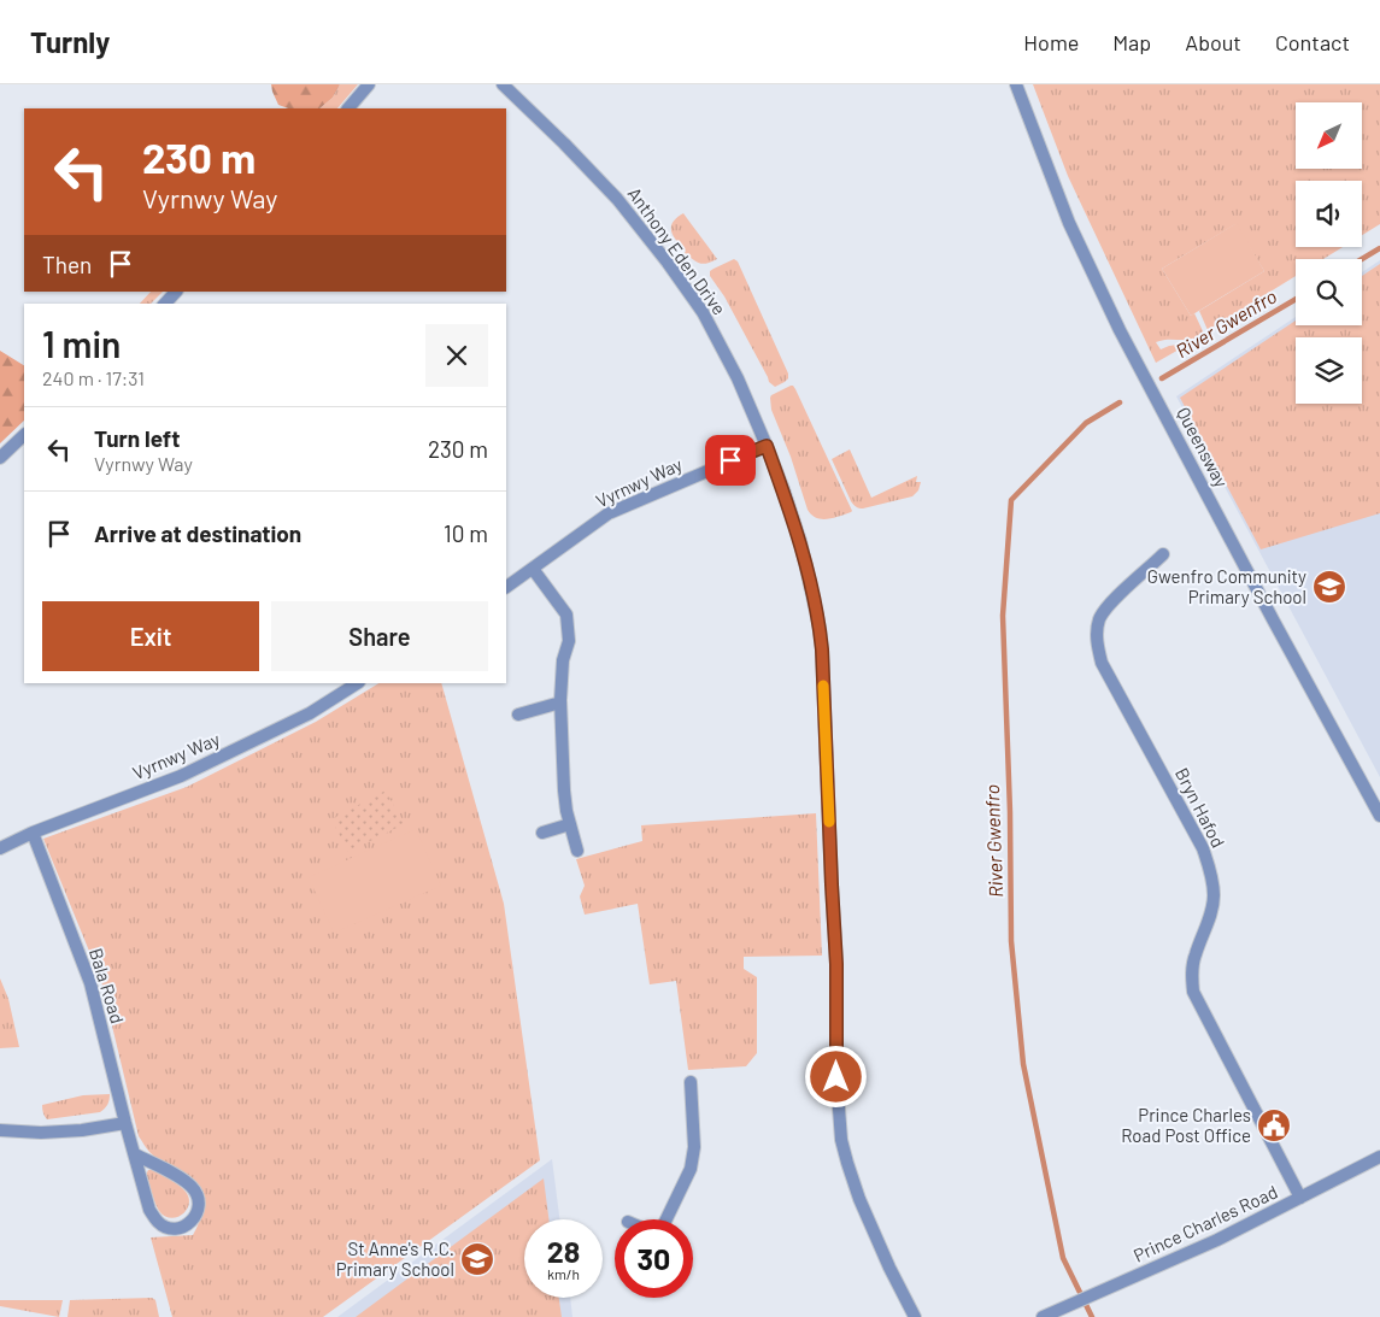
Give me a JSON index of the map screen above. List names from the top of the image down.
{
  "streets": {
    "street": [
      "Anthony Eden Drive",
      "Queensway",
      "Vyrnwy Way",
      "Bryn Hafod",
      "Bala Road",
      "Prince Charles Road"
    ]
  },
  "crossings": [
    ["Anthony Eden Drive", "Vyrnwy Way"],
    ["Vyrnwy Way", "Bala Road"],
    ["Bryn Hafod", "Prince Charles Road"]
  ],
  "water": ["River Gwenfro"],
  "places": {
    "school or university": ["Gwenfro Community Primary School", "St Anne's R.C. Primary School"],
    "public building": ["Prince Charles Road Post Office"]
  },
  "north": "bottom left",
  "page": {
    "header": "Turnly",
    "nav": [
      "Home",
      "Map",
      "About",
      "Contact"
    ],
    "turn": ["230 m", "Vyrnwy Way"],
    "then": "Then",
    "heading": ["1 min", "240 m · 17:31"],
    "list": [
      {
        "name": "Turn left",
        "note": "Vyrnwy Way",
        "value": "230 m"
      },
      {
        "name": "Arrive at destination",
        "value": "10 m"
      }
    ],
    "buttons": ["Exit", "Share"],
    "speed": "28 km/h",
    "limit": "30"
  }
}
